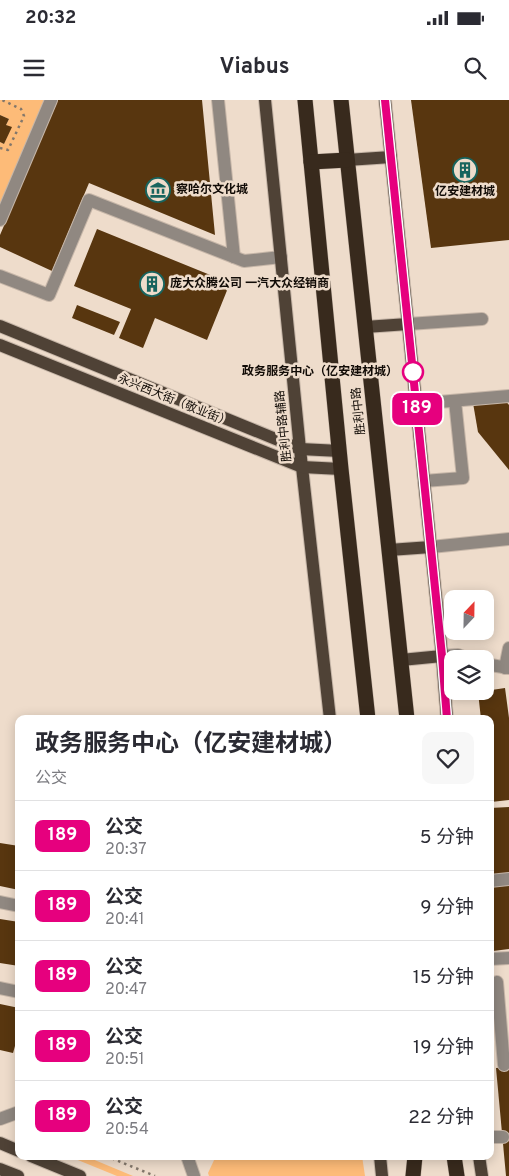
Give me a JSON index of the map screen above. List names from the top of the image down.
{
  "streets": {
    "highway": ["胜利中路"],
    "main road": ["永兴西大街（敬业街）", "胜利中路辅路"]
  },
  "crossings": [
    ["永兴西大街（敬业街）", "胜利中路"],
    ["永兴西大街（敬业街）", "胜利中路辅路"]
  ],
  "places": {
    "building": ["亿安建材城", "庞大众腾公司 一汽大众经销商"],
    "museum": ["察哈尔文化城"],
    "other": ["政务服务中心（亿安建材城）"]
  },
  "lines": ["bus line 189"],
  "north": "top",
  "page": {
    "status": "20:32",
    "header": "Viabus",
    "on_map": "189",
    "heading": ["政务服务中心（亿安建材城）", "公交"],
    "list": [
      {
        "mark": "189",
        "name": "公交",
        "note": "20:37",
        "value": "5 分钟"
      },
      {
        "mark": "189",
        "name": "公交",
        "note": "20:41",
        "value": "9 分钟"
      },
      {
        "mark": "189",
        "name": "公交",
        "note": "20:47",
        "value": "15 分钟"
      },
      {
        "mark": "189",
        "name": "公交",
        "note": "20:51",
        "value": "19 分钟"
      },
      {
        "mark": "189",
        "name": "公交",
        "note": "20:54",
        "value": "22 分钟"
      }
    ]
  }
}
